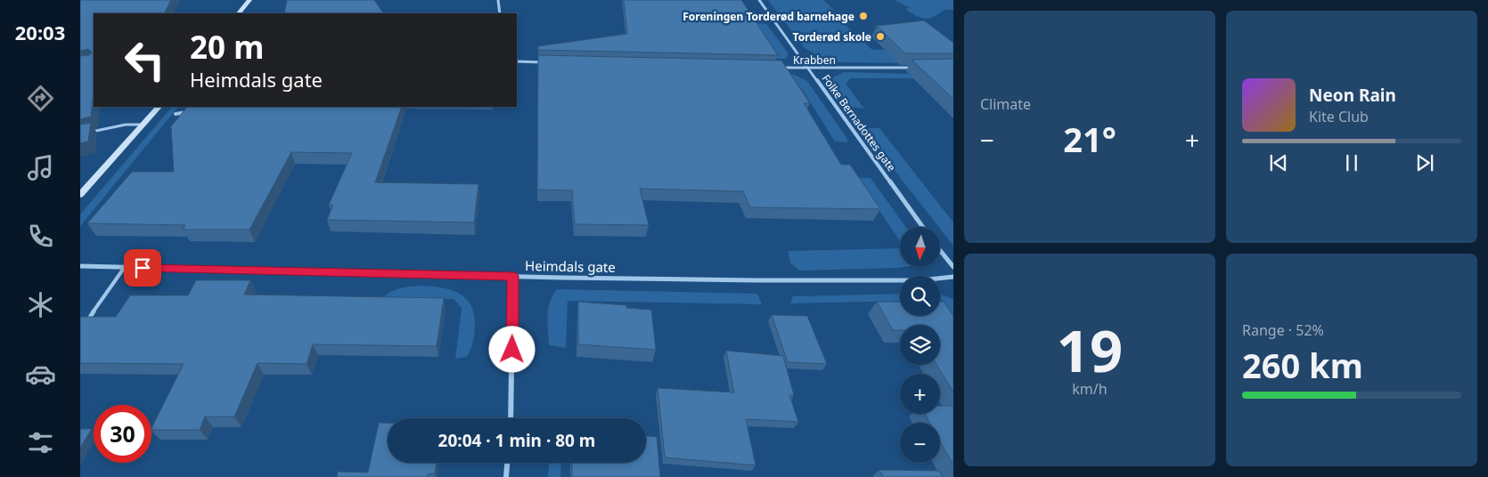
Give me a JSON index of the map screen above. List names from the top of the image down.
{
  "streets": {
    "street": ["Krabben", "Folke Bernadottes gate", "Heimdals gate"]
  },
  "crossings": [
    ["Krabben", "Folke Bernadottes gate"]
  ],
  "places": ["Foreningen Torderød barnehage", "Torderød skole"],
  "north": "bottom",
  "page": {
    "tabs": "20:03",
    "tile": [
      "Climate",
      ["19", "km/h"],
      ["Range · 52%", "260 km"]
    ],
    "turn": ["20 m", "Heimdals gate"],
    "song": ["Neon Rain", "Kite Club"],
    "heat": ["−", "21°", "+"],
    "map_buttons": ["+", "−"],
    "limit": "30",
    "trip": "20:04 · 1 min · 80 m"
  }
}
